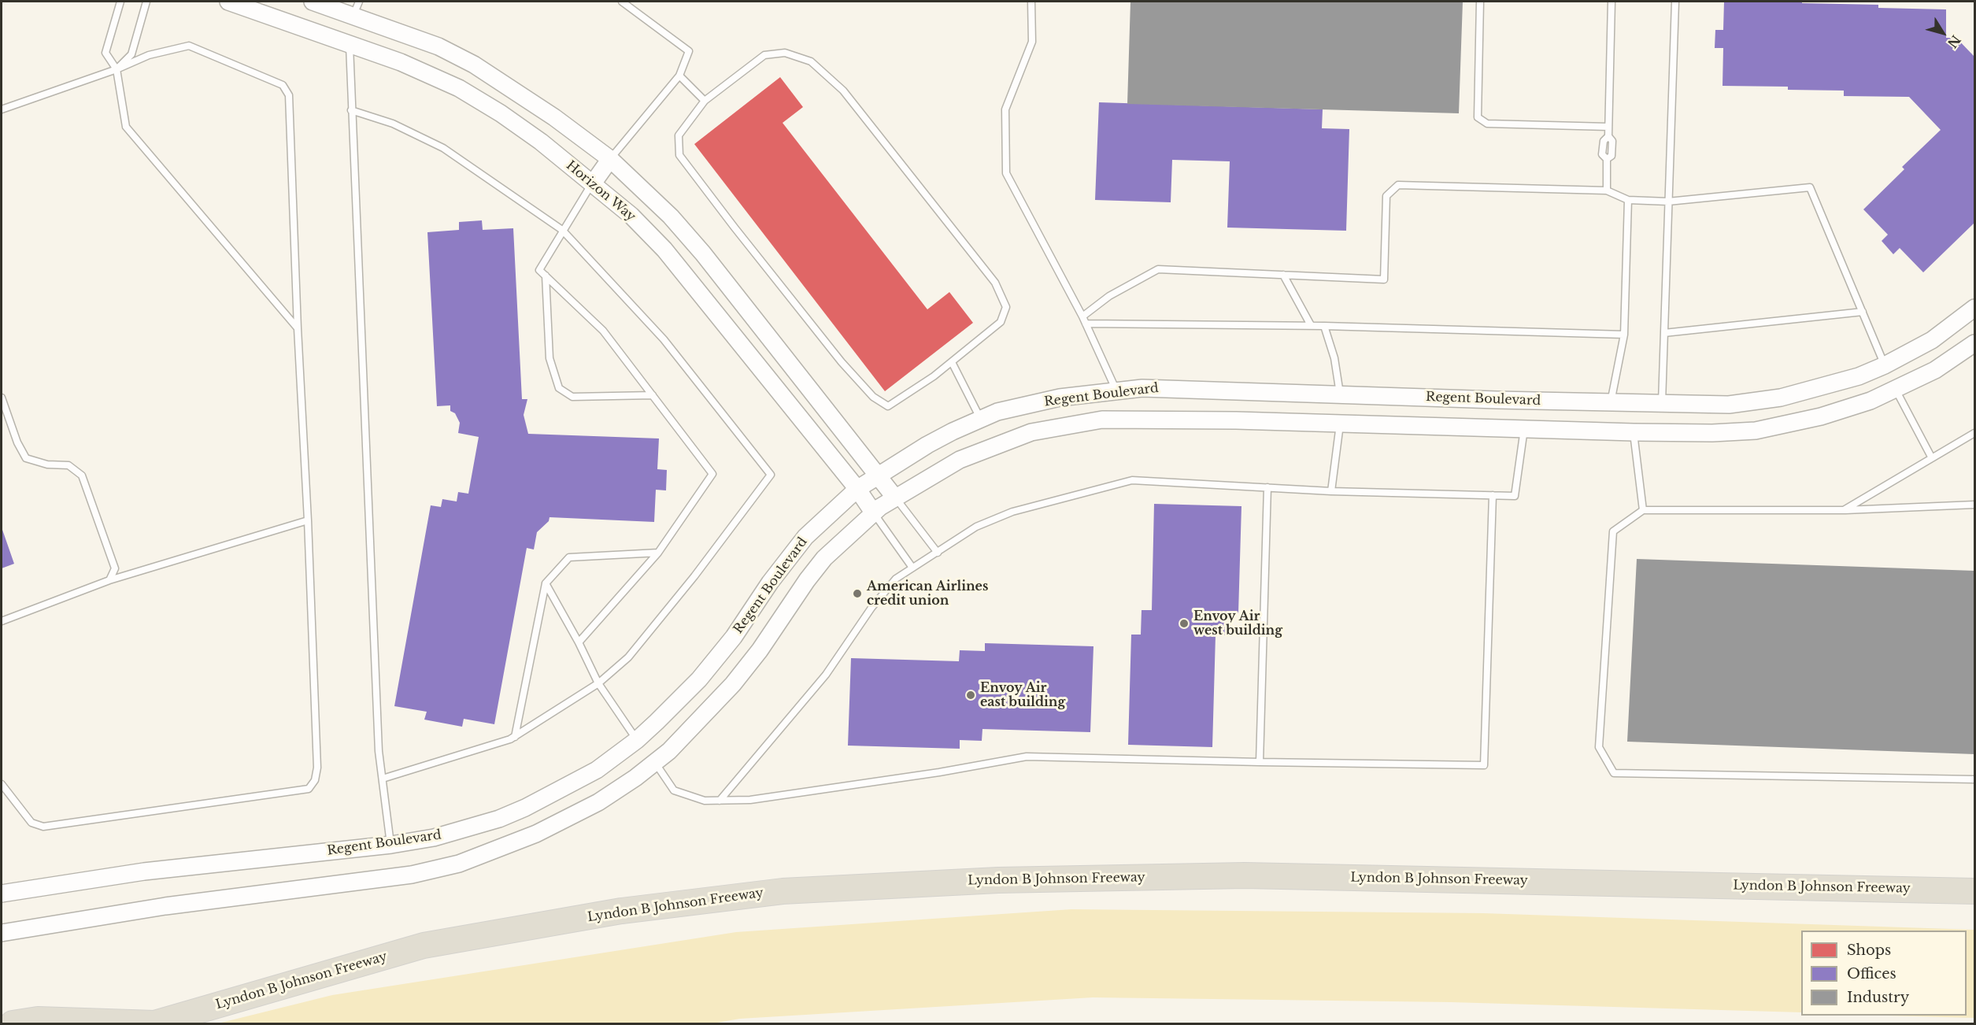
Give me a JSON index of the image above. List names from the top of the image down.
{
  "streets": {
    "highway": ["Lyndon B Johnson Freeway"],
    "street": ["Horizon Way", "Regent Boulevard"]
  },
  "crossings": [
    ["Horizon Way", "Regent Boulevard"]
  ],
  "places": ["American Airlines credit union", "Envoy Air west building", "Envoy Air east building"],
  "legend": ["Shops", "Offices", "Industry"],
  "north": "bottom right"
}
